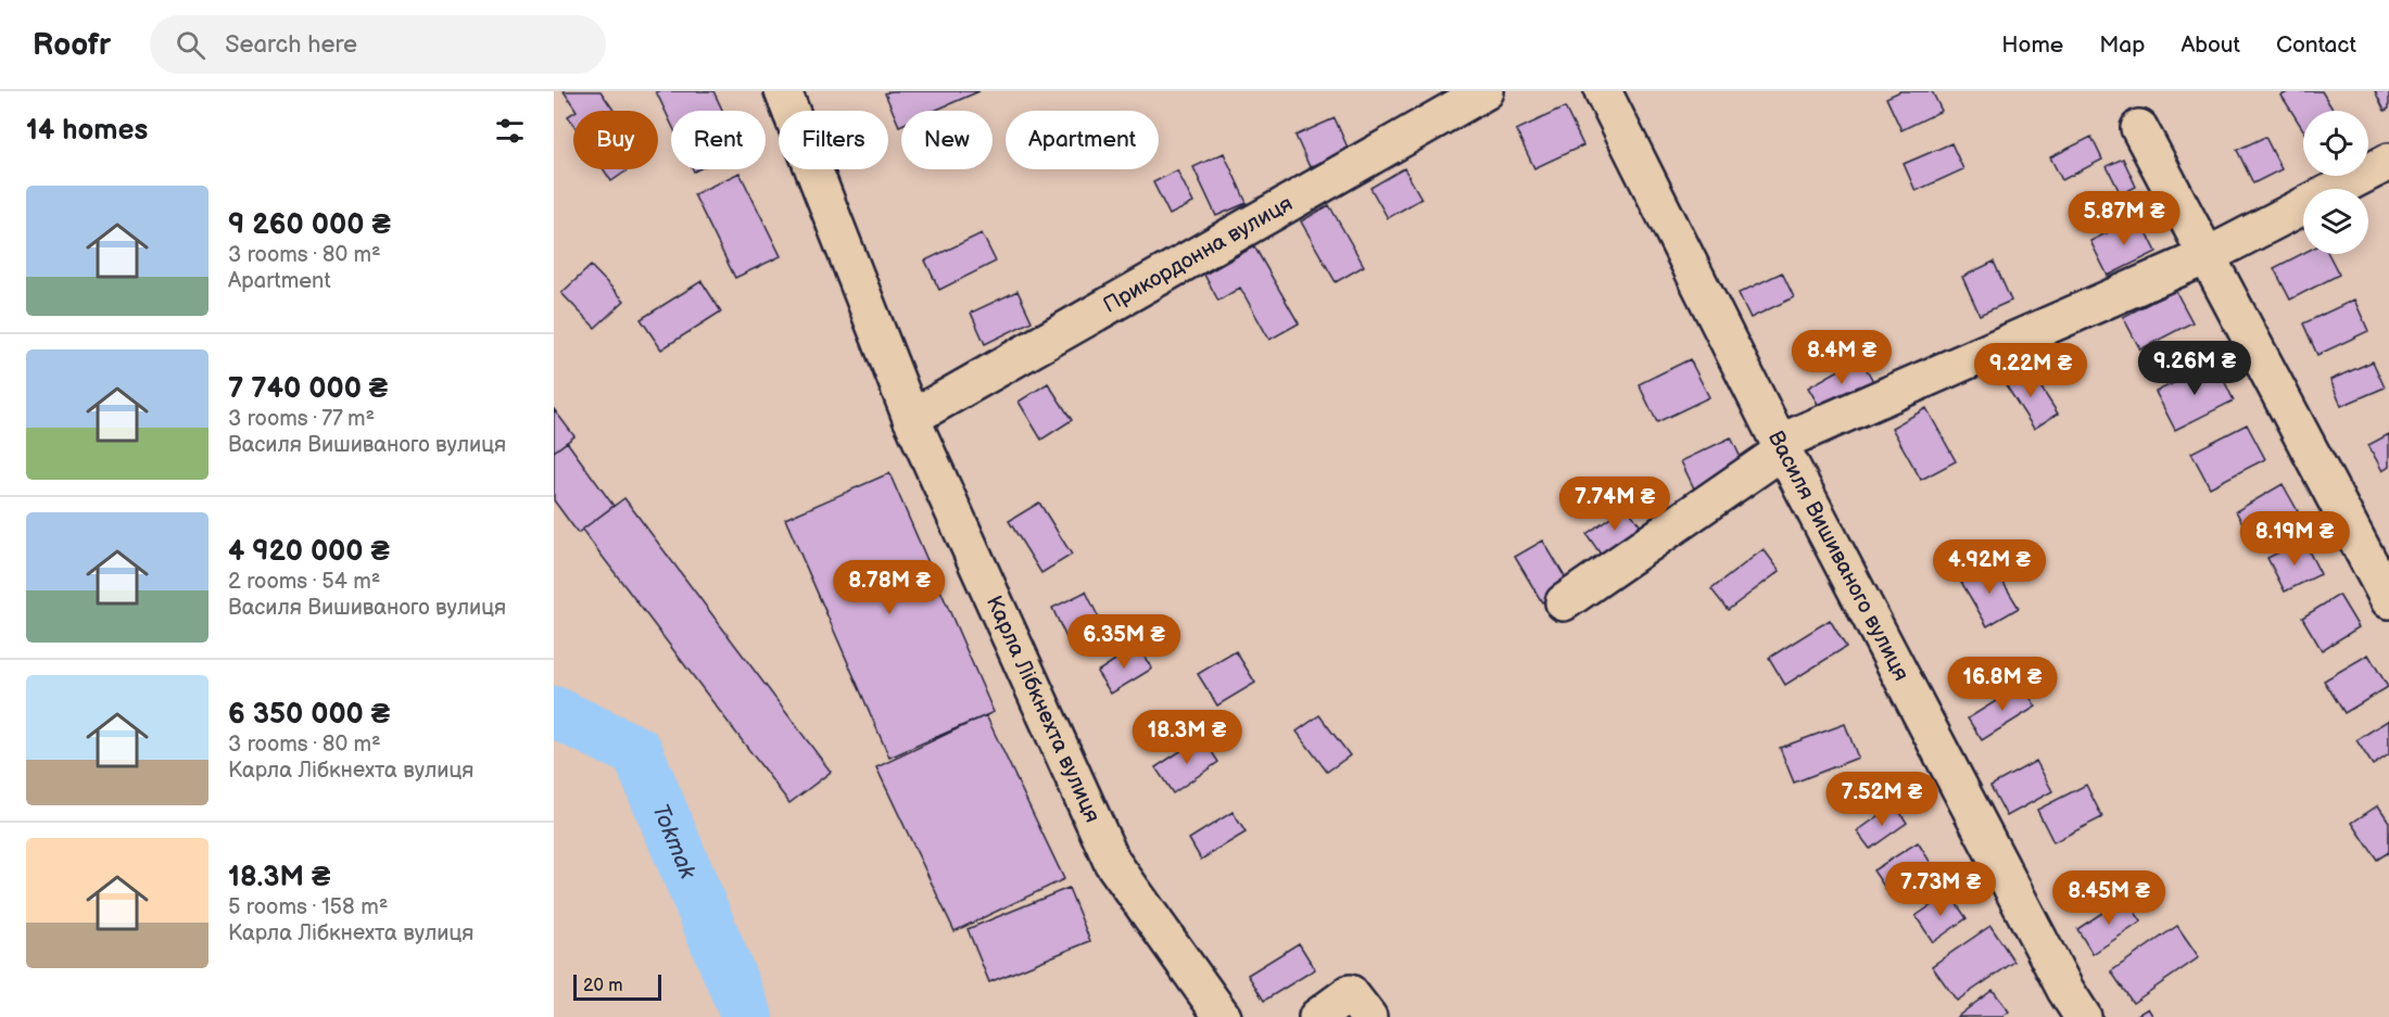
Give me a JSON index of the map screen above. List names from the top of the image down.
{
  "streets": {
    "street": ["Прикордонна вулиця", "Василя Вишиваного вулиця", "Карла Лібкнехта вулиця"]
  },
  "crossings": [
    ["Прикордонна вулиця", "Карла Лібкнехта вулиця"]
  ],
  "water": ["Tokmak"],
  "scale_bar": "20 m",
  "page": {
    "header": "Roofr",
    "search": "Search here",
    "nav": [
      "Home",
      "Map",
      "About",
      "Contact"
    ],
    "heading": "14 homes",
    "chip": [
      "Buy",
      "Rent",
      "Filters",
      "New",
      "Apartment"
    ],
    "list": [
      {
        "name": "9 260 000 ₴",
        "note": "3 rooms · 80 m² · Apartment"
      },
      {
        "name": "7 740 000 ₴",
        "note": "3 rooms · 77 m² · Василя Вишиваного вулиця"
      },
      {
        "name": "4 920 000 ₴",
        "note": "2 rooms · 54 m² · Василя Вишиваного вулиця"
      },
      {
        "name": "6 350 000 ₴",
        "note": "3 rooms · 80 m² · Карла Лібкнехта вулиця"
      },
      {
        "name": "18.3M ₴",
        "note": "5 rooms · 158 m² · Карла Лібкнехта вулиця"
      }
    ],
    "price": [
      "5.87M ₴",
      "8.4M ₴",
      "9.26M ₴",
      "9.22M ₴",
      "7.74M ₴",
      "8.19M ₴",
      "4.92M ₴",
      "8.78M ₴",
      "6.35M ₴",
      "16.8M ₴",
      "18.3M ₴",
      "7.52M ₴",
      "7.73M ₴",
      "8.45M ₴"
    ],
    "scale": "20 m"
  }
}
